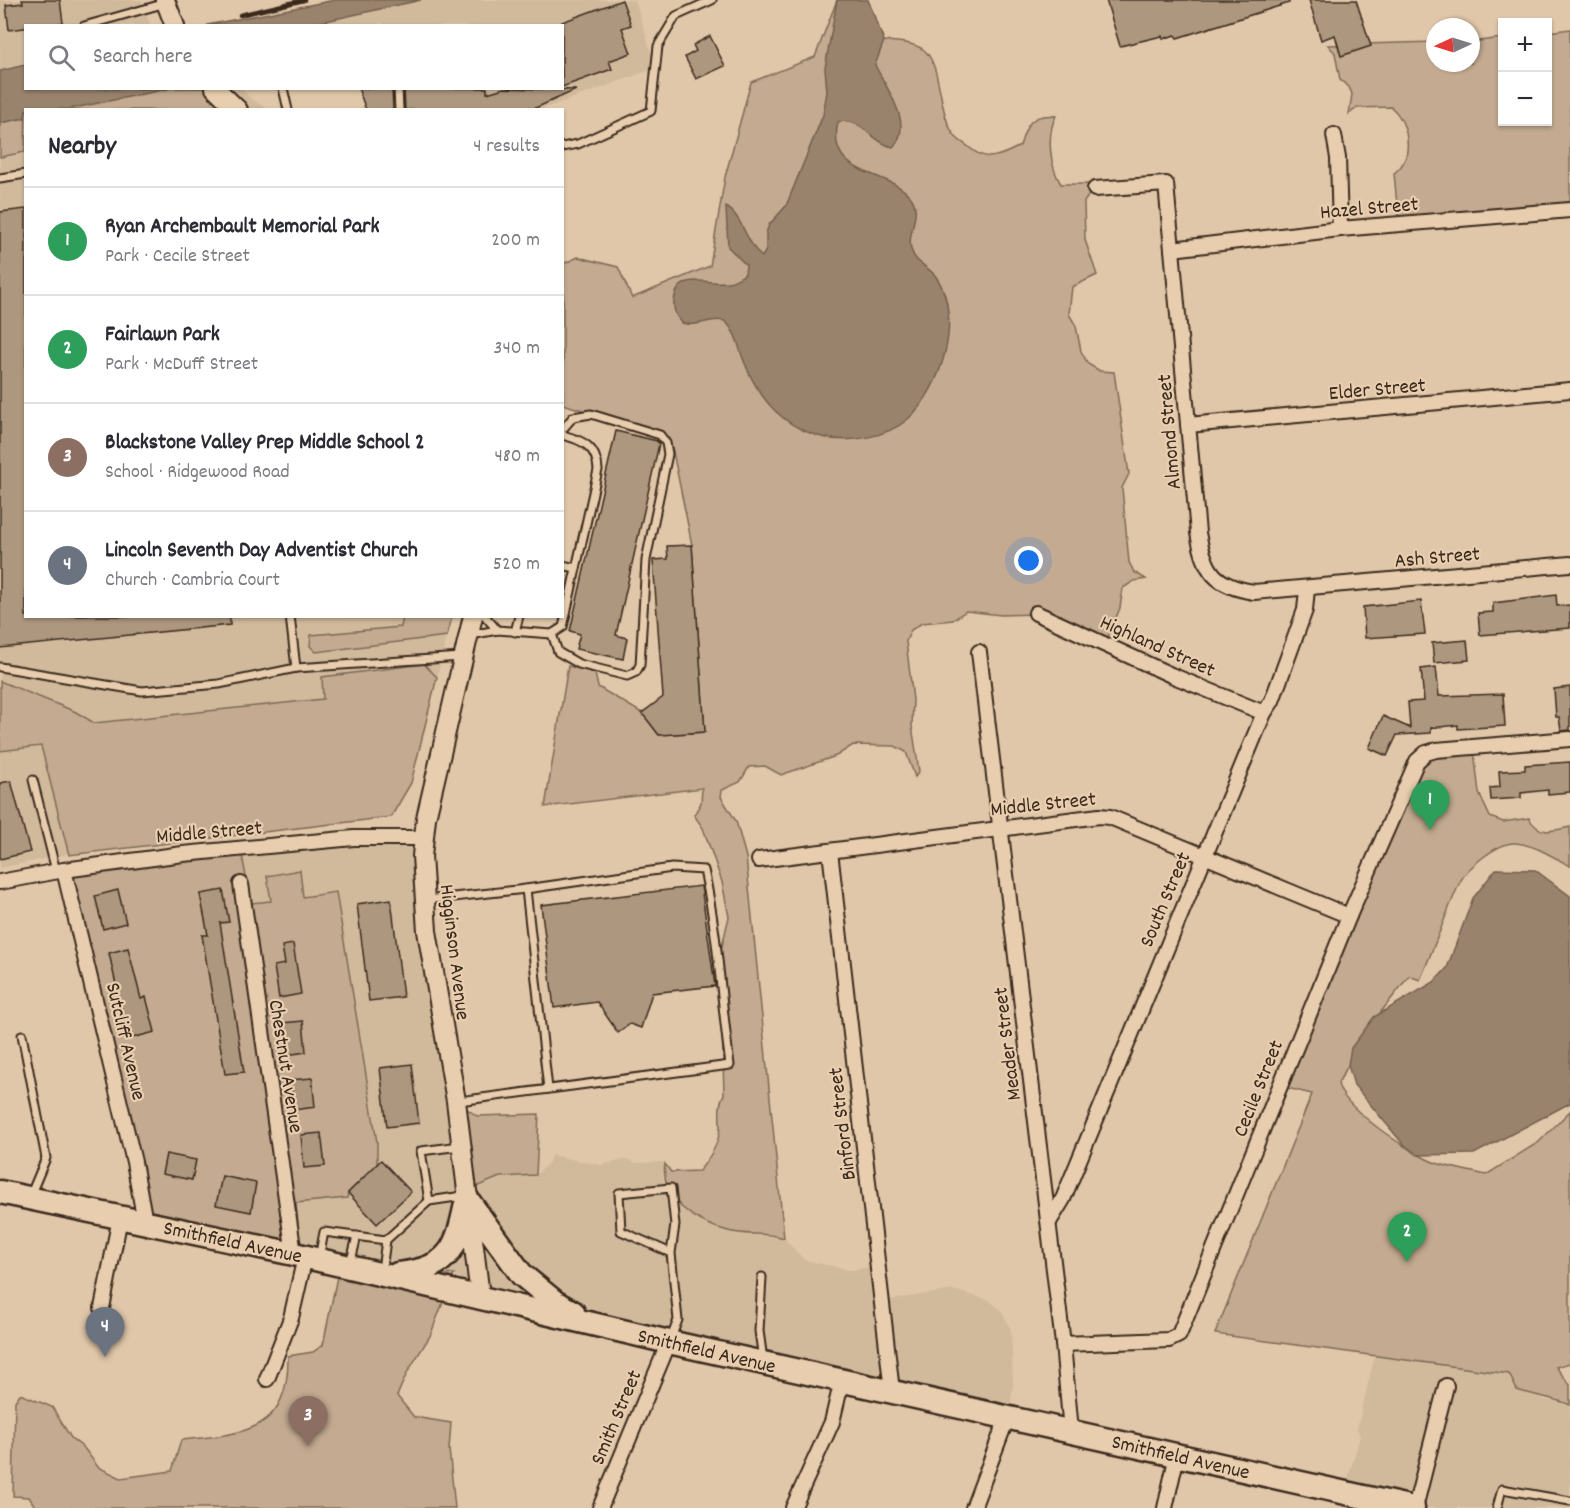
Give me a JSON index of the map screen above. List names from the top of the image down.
{
  "streets": {
    "main road": ["Smithfield Avenue"],
    "street": [
      "Hazel Street",
      "Elder Street",
      "Almond Street",
      "Ash Street",
      "Highland Street",
      "Middle Street",
      "South Street",
      "Higginson Avenue",
      "Sutcliff Avenue",
      "Meader Street",
      "Chestnut Avenue",
      "Cecile Street",
      "Binford Street",
      "Smith Street"
    ]
  },
  "crossings": [
    ["Hazel Street", "Almond Street"],
    ["Elder Street", "Almond Street"],
    ["Almond Street", "Ash Street"],
    ["Almond Street", "South Street"],
    ["Ash Street", "South Street"],
    ["Highland Street", "South Street"],
    ["Middle Street", "South Street"],
    ["Middle Street", "Higginson Avenue"],
    ["Middle Street", "Sutcliff Avenue"],
    ["Middle Street", "Meader Street"],
    ["Middle Street", "Cecile Street"],
    ["Middle Street", "Binford Street"],
    ["South Street", "Meader Street"],
    ["Higginson Avenue", "Smithfield Avenue"],
    ["Sutcliff Avenue", "Smithfield Avenue"],
    ["Meader Street", "Cecile Street"],
    ["Meader Street", "Smithfield Avenue"],
    ["Chestnut Avenue", "Smithfield Avenue"],
    ["Binford Street", "Smithfield Avenue"],
    ["Smithfield Avenue", "Smith Street"]
  ],
  "north": "left",
  "page": {
    "map_buttons": ["+", "−"],
    "search": "Search here",
    "heading": ["Nearby", "4 results"],
    "list": [
      {
        "mark": "1",
        "name": "Ryan Archembault Memorial Park",
        "note": "Park · Cecile Street",
        "value": "200 m"
      },
      {
        "mark": "2",
        "name": "Fairlawn Park",
        "note": "Park · McDuff Street",
        "value": "340 m"
      },
      {
        "mark": "3",
        "name": "Blackstone Valley Prep Middle School 2",
        "note": "School · Ridgewood Road",
        "value": "480 m"
      },
      {
        "mark": "4",
        "name": "Lincoln Seventh Day Adventist Church",
        "note": "Church · Cambria Court",
        "value": "520 m"
      }
    ],
    "pins": [
      "1",
      "2",
      "4",
      "3"
    ]
  }
}
